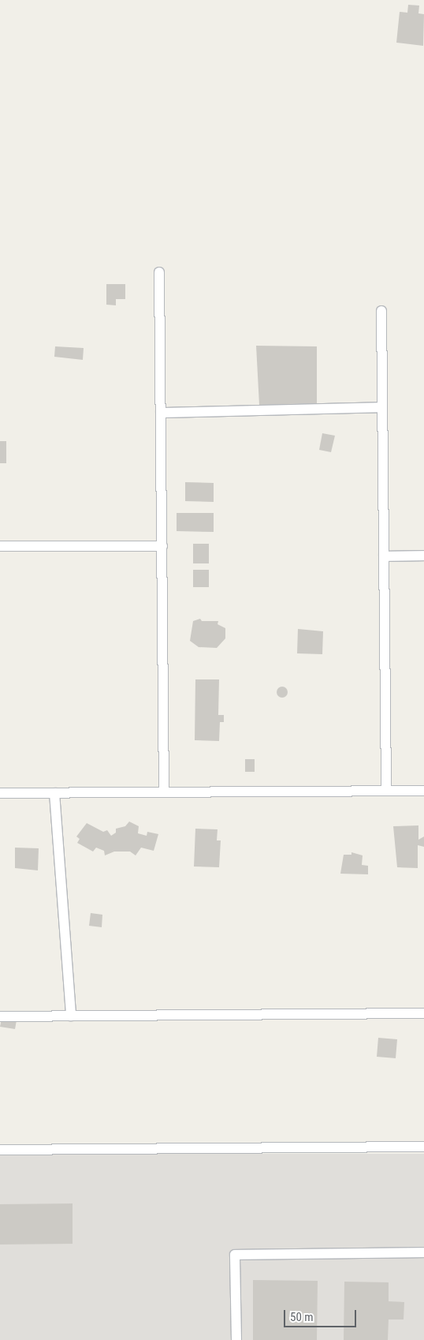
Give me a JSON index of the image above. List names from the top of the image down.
{
  "scale_bar": "50 m"
}
